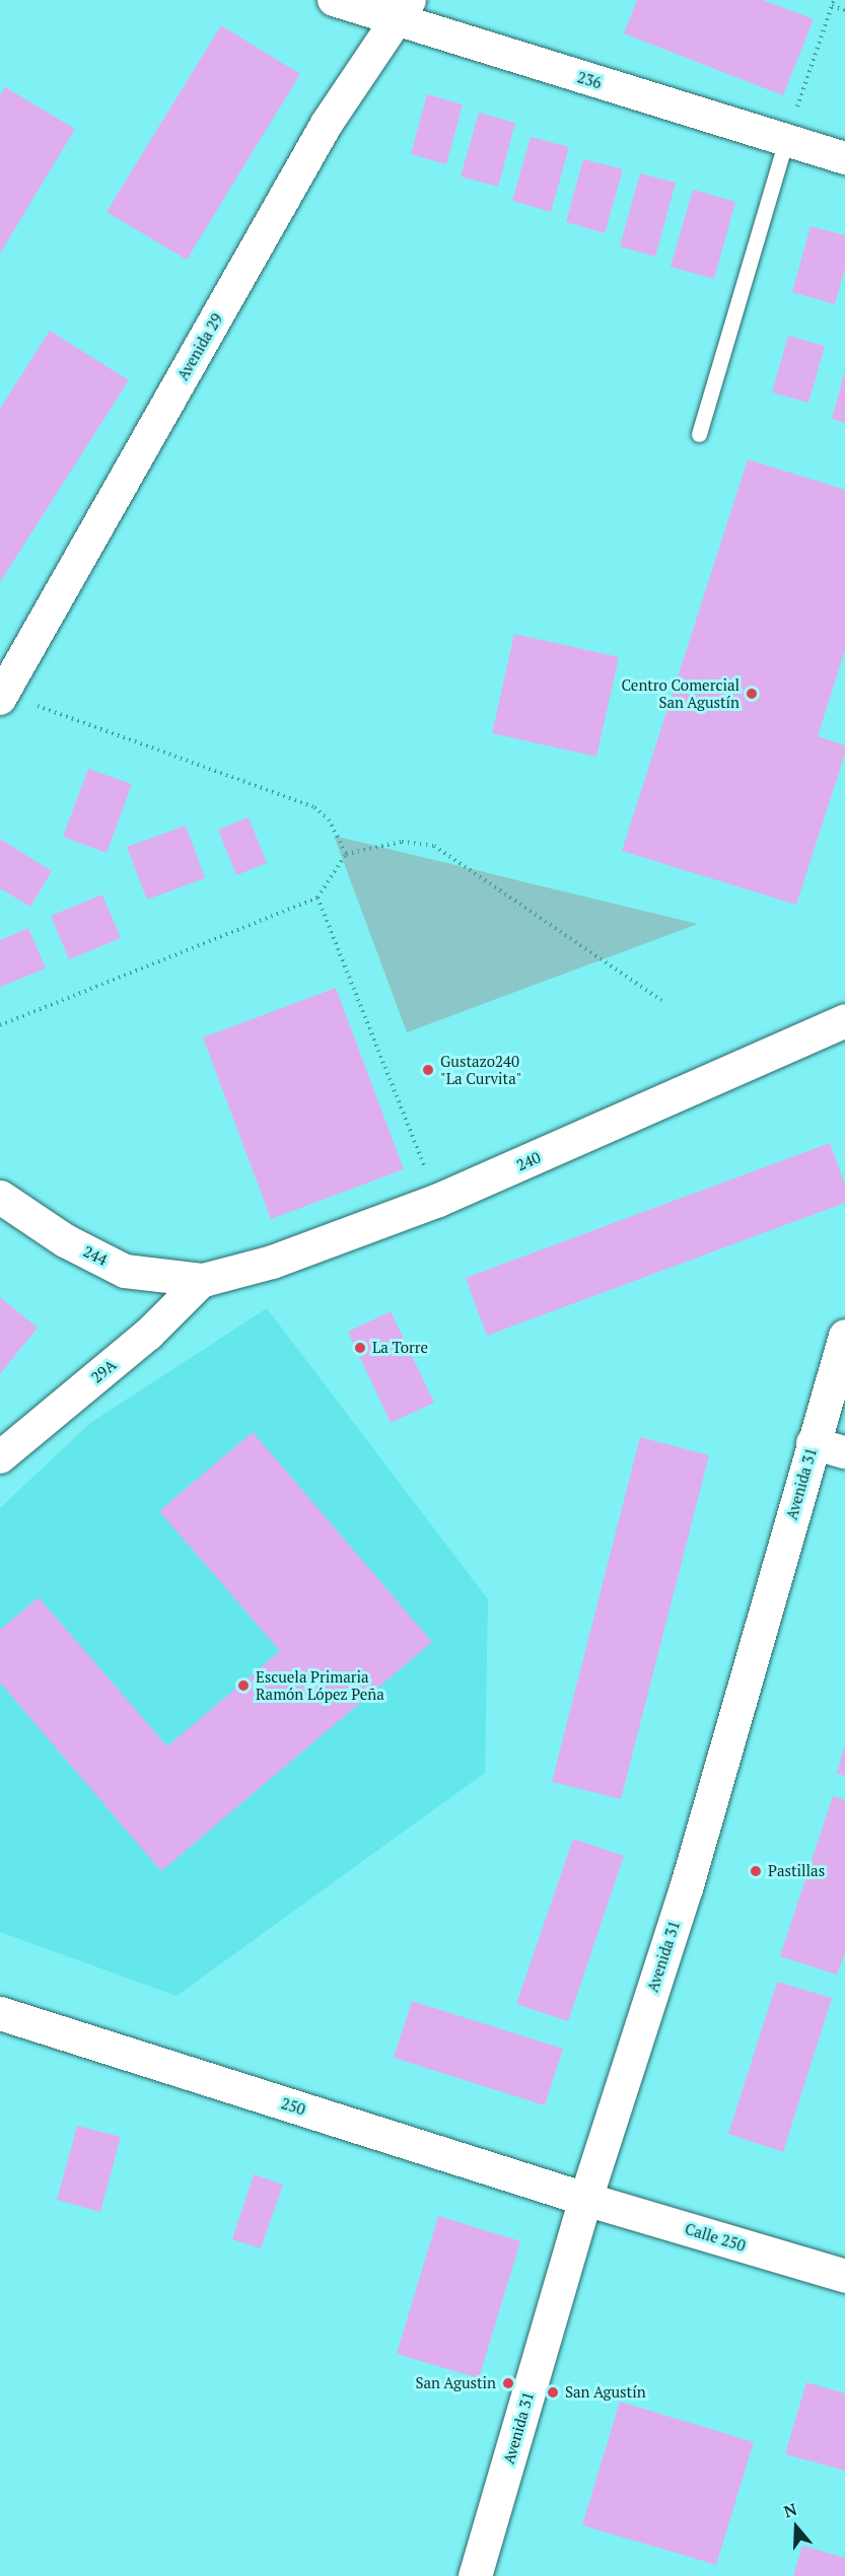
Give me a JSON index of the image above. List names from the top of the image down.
{
  "streets": {
    "street": [
      "236",
      "Avenida 29",
      "240",
      "244",
      "29A",
      "Avenida 31",
      "250",
      "Calle 250"
    ]
  },
  "crossings": [
    ["236", "Avenida 29"],
    ["240", "244"],
    ["240", "29A"],
    ["244", "29A"],
    ["Avenida 31", "250"],
    ["Avenida 31", "Calle 250"],
    ["250", "Calle 250"]
  ],
  "places": [
    "Centro Comercial San Agustín",
    "Gustazo240 \"La Curvita\"",
    "La Torre",
    "Escuela Primaria Ramón López Peña",
    "Pastillas",
    "San Agustin",
    "San Agustín"
  ],
  "north": "top"
}
